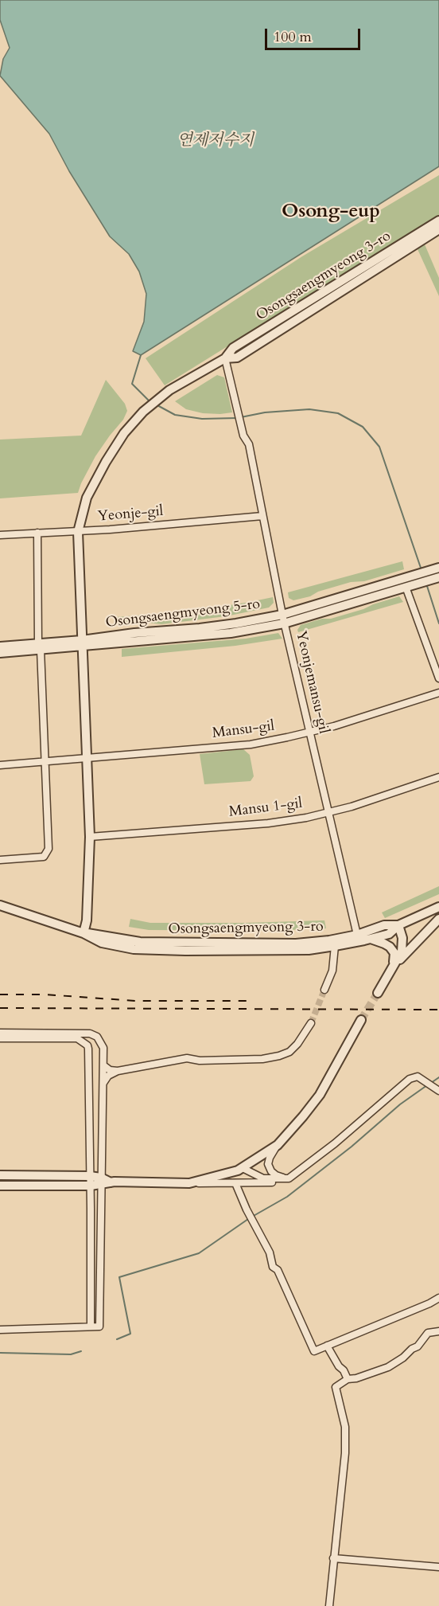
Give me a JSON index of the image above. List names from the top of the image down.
{
  "streets": {
    "street": [
      "Osongsaengmyeong 3-ro",
      "Yeonje-gil",
      "Osongsaengmyeong 5-ro",
      "Yeonjemansu-gil",
      "Mansu-gil",
      "Mansu 1-gil"
    ]
  },
  "crossings": [
    ["Osongsaengmyeong 3-ro", "Yeonje-gil"],
    ["Osongsaengmyeong 3-ro", "Yeonjemansu-gil"],
    ["Yeonje-gil", "Yeonjemansu-gil"],
    ["Osongsaengmyeong 5-ro", "Yeonjemansu-gil"],
    ["Yeonjemansu-gil", "Mansu-gil"],
    ["Yeonjemansu-gil", "Mansu 1-gil"]
  ],
  "districts": ["Osong-eup"],
  "water": ["연제저수지"],
  "scale_bar": "100 m"
}
